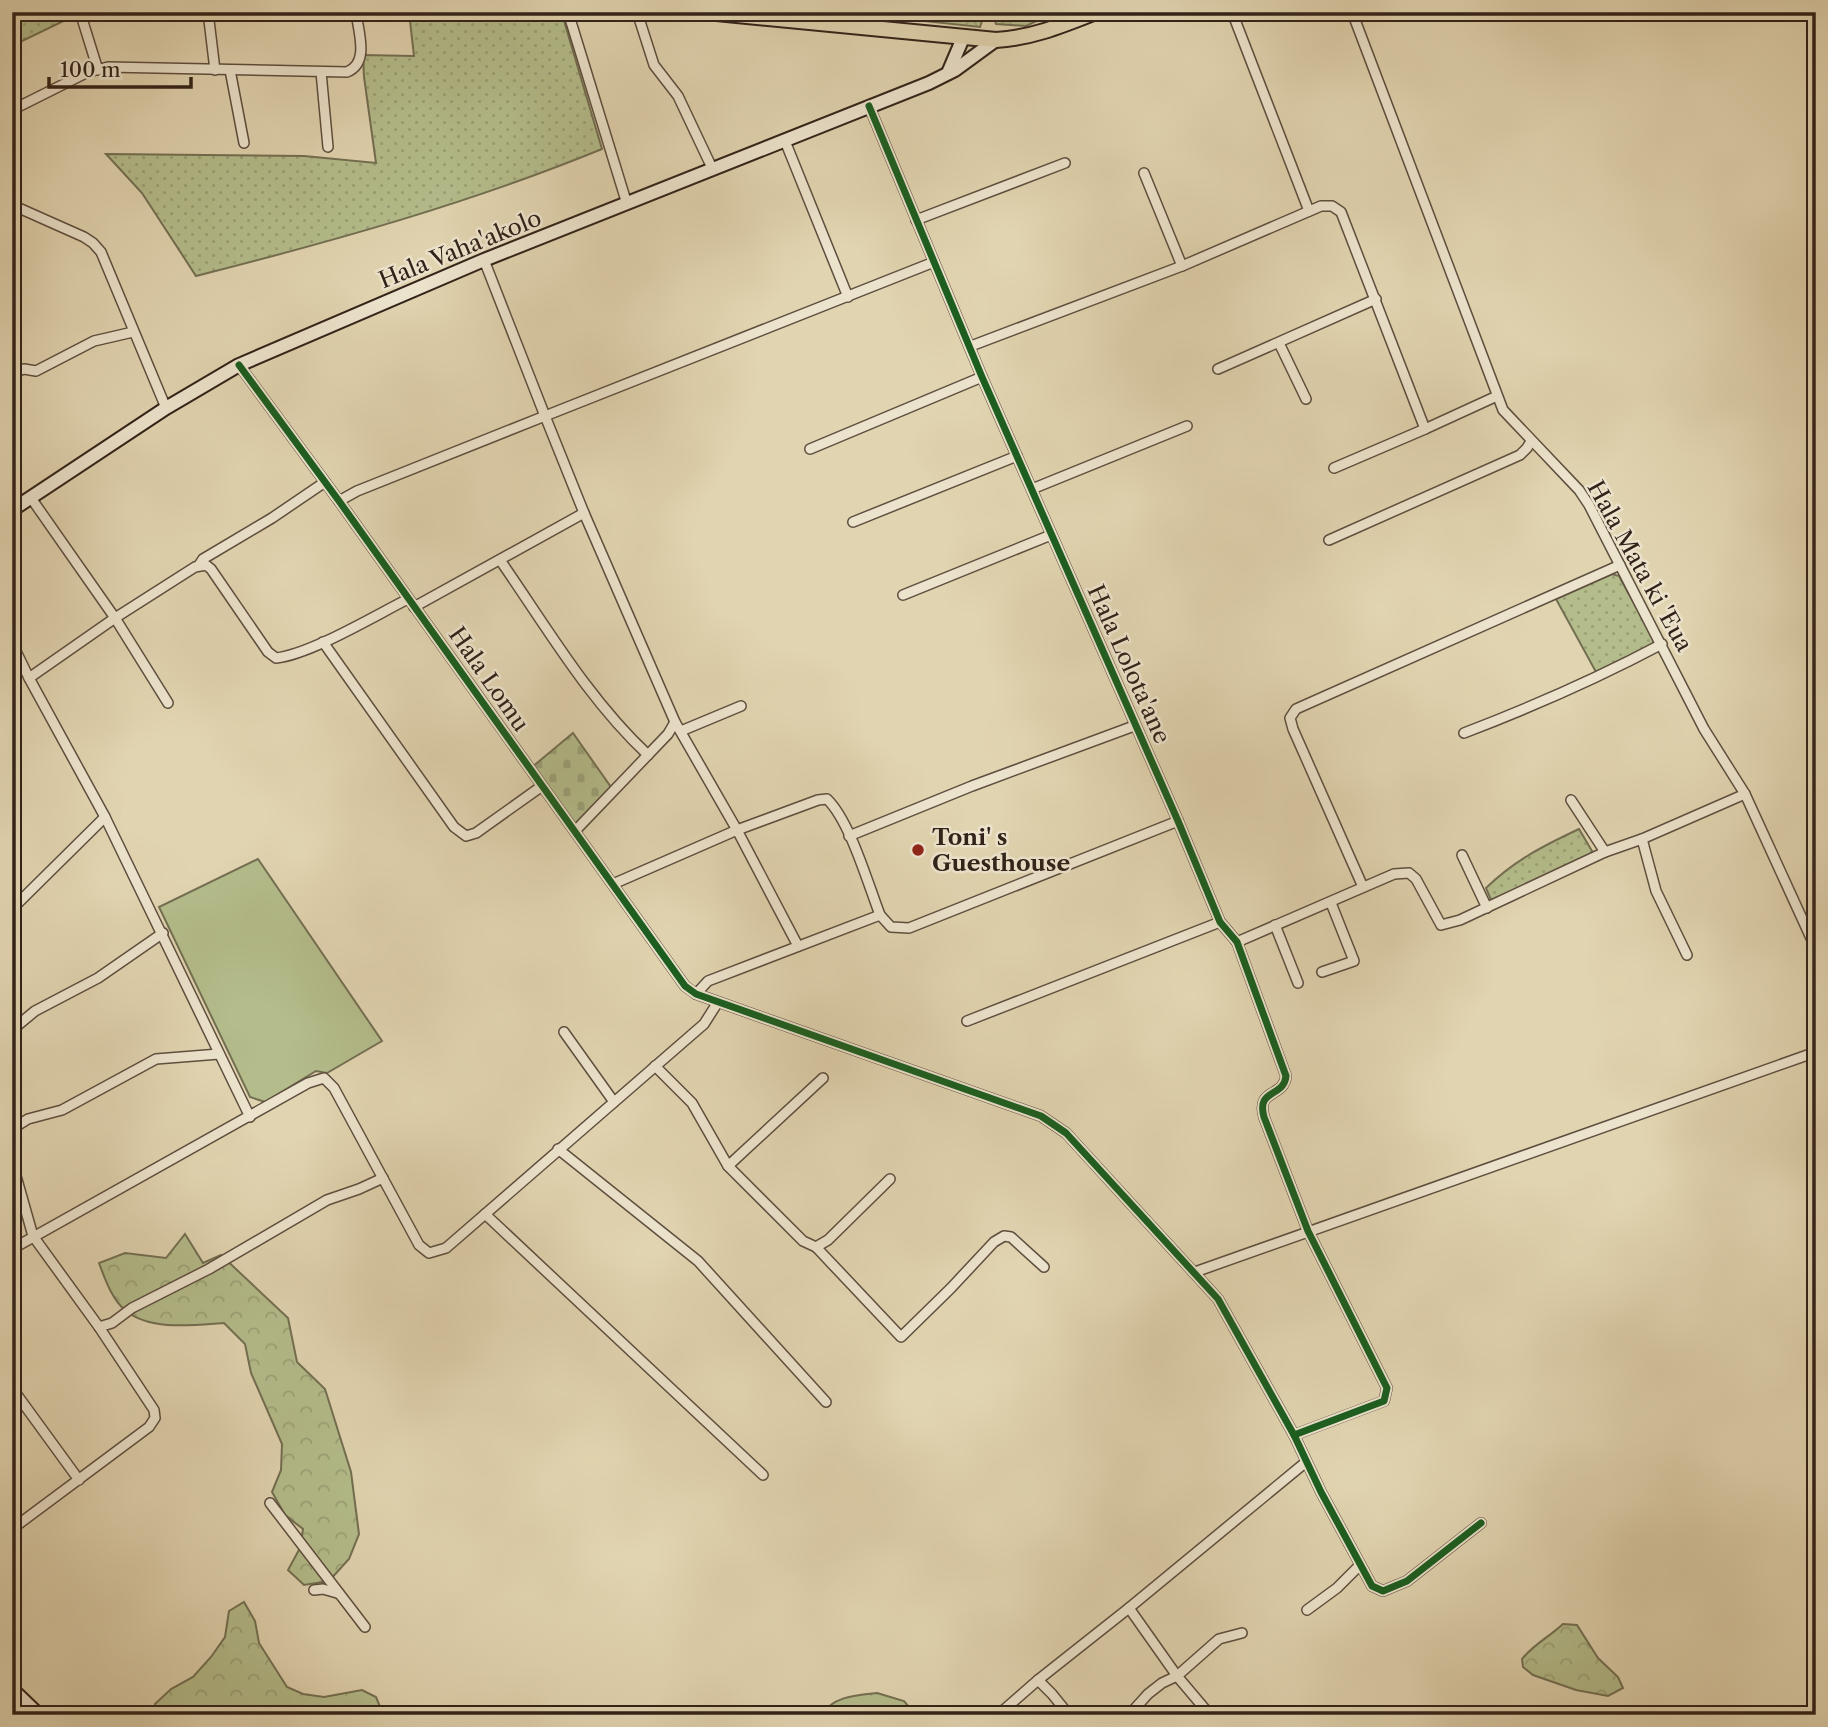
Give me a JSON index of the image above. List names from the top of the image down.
{
  "streets": {
    "main road": ["Hala Vaha'akolo"],
    "street": ["Hala Mata ki 'Eua", "Hala Lolota'ane", "Hala Lomu"]
  },
  "crossings": [
    ["Hala Vaha'akolo", "Hala Lolota'ane"],
    ["Hala Vaha'akolo", "Hala Lomu"]
  ],
  "places": ["Toni' s Guesthouse"],
  "scale_bar": "100 m"
}
